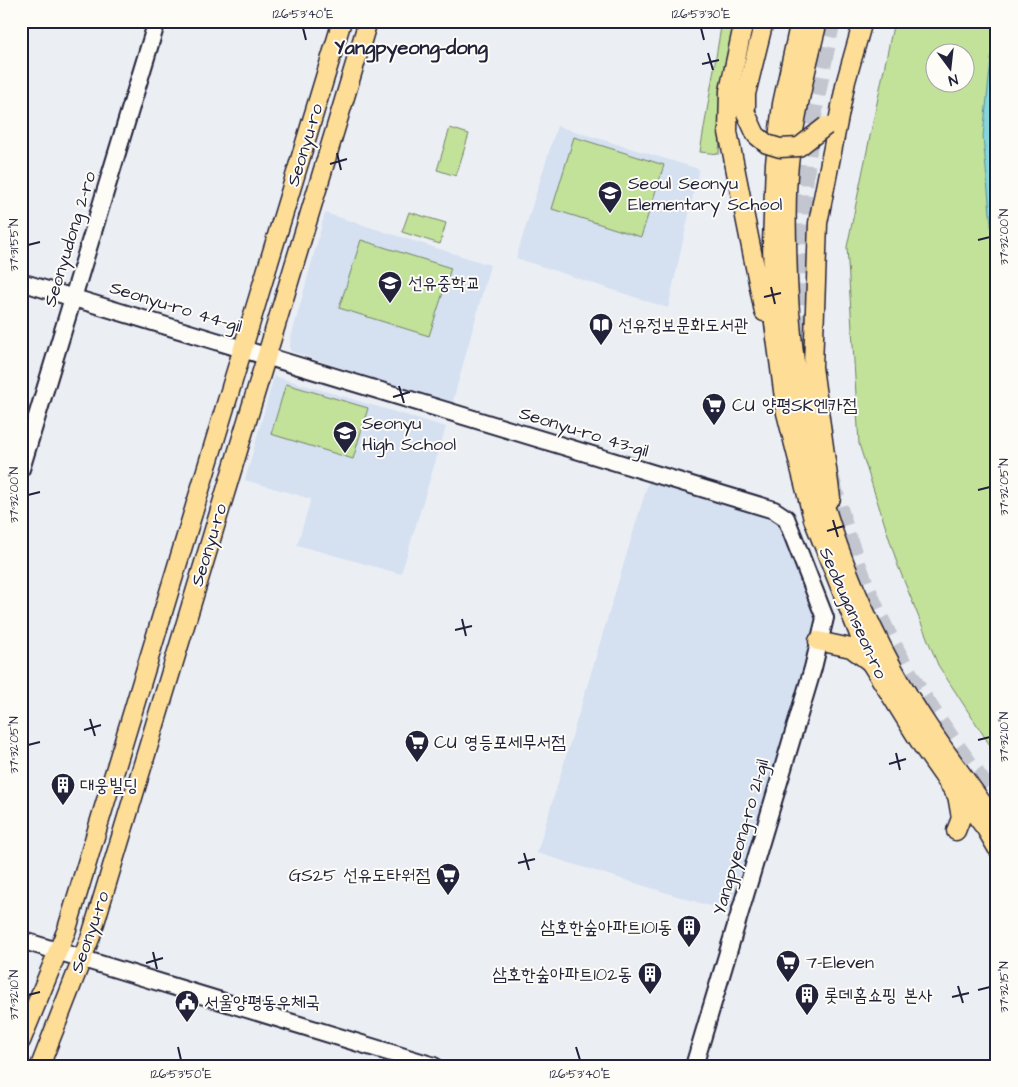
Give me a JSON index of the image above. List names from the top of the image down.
{
  "streets": {
    "main road": ["Seonyu-ro", "Seobuganseon-ro"],
    "street": [
      "Seonyudong 2-ro",
      "Seonyu-ro 44-gil",
      "Seonyu-ro 43-gil",
      "Yangpyeong-ro 21-gil"
    ]
  },
  "crossings": [
    ["Seonyu-ro", "Seonyu-ro 44-gil"],
    ["Seonyu-ro", "Seonyu-ro 43-gil"],
    ["Seonyudong 2-ro", "Seonyu-ro 44-gil"],
    ["Seonyu-ro 44-gil", "Seonyu-ro 43-gil"],
    ["Seonyu-ro 43-gil", "Yangpyeong-ro 21-gil"]
  ],
  "districts": ["Yangpyeong-dong"],
  "places": {
    "school or university": ["Seoul Seonyu Elementary School", "선유중학교", "Seonyu High School"],
    "library": ["선유정보문화도서관"],
    "supermarket": [
      "CU 양평SK엔카점",
      "CU 영등포세무서점",
      "GS25 선유도타워점",
      "7-Eleven"
    ],
    "building": [
      "대웅빌딩",
      "삼호한숲아파트101동",
      "삼호한숲아파트102동",
      "롯데홈쇼핑 본사"
    ],
    "public building": ["서울양평동우체국"]
  },
  "north": "bottom",
  "coordinates": [
    "126°53'40\"E",
    "126°53'30\"E",
    "37°32'00\"N",
    "37°31'55\"N",
    "37°32'05\"N",
    "37°32'10\"N",
    "37°32'15\"N",
    "126°53'50\"E"
  ]
}
